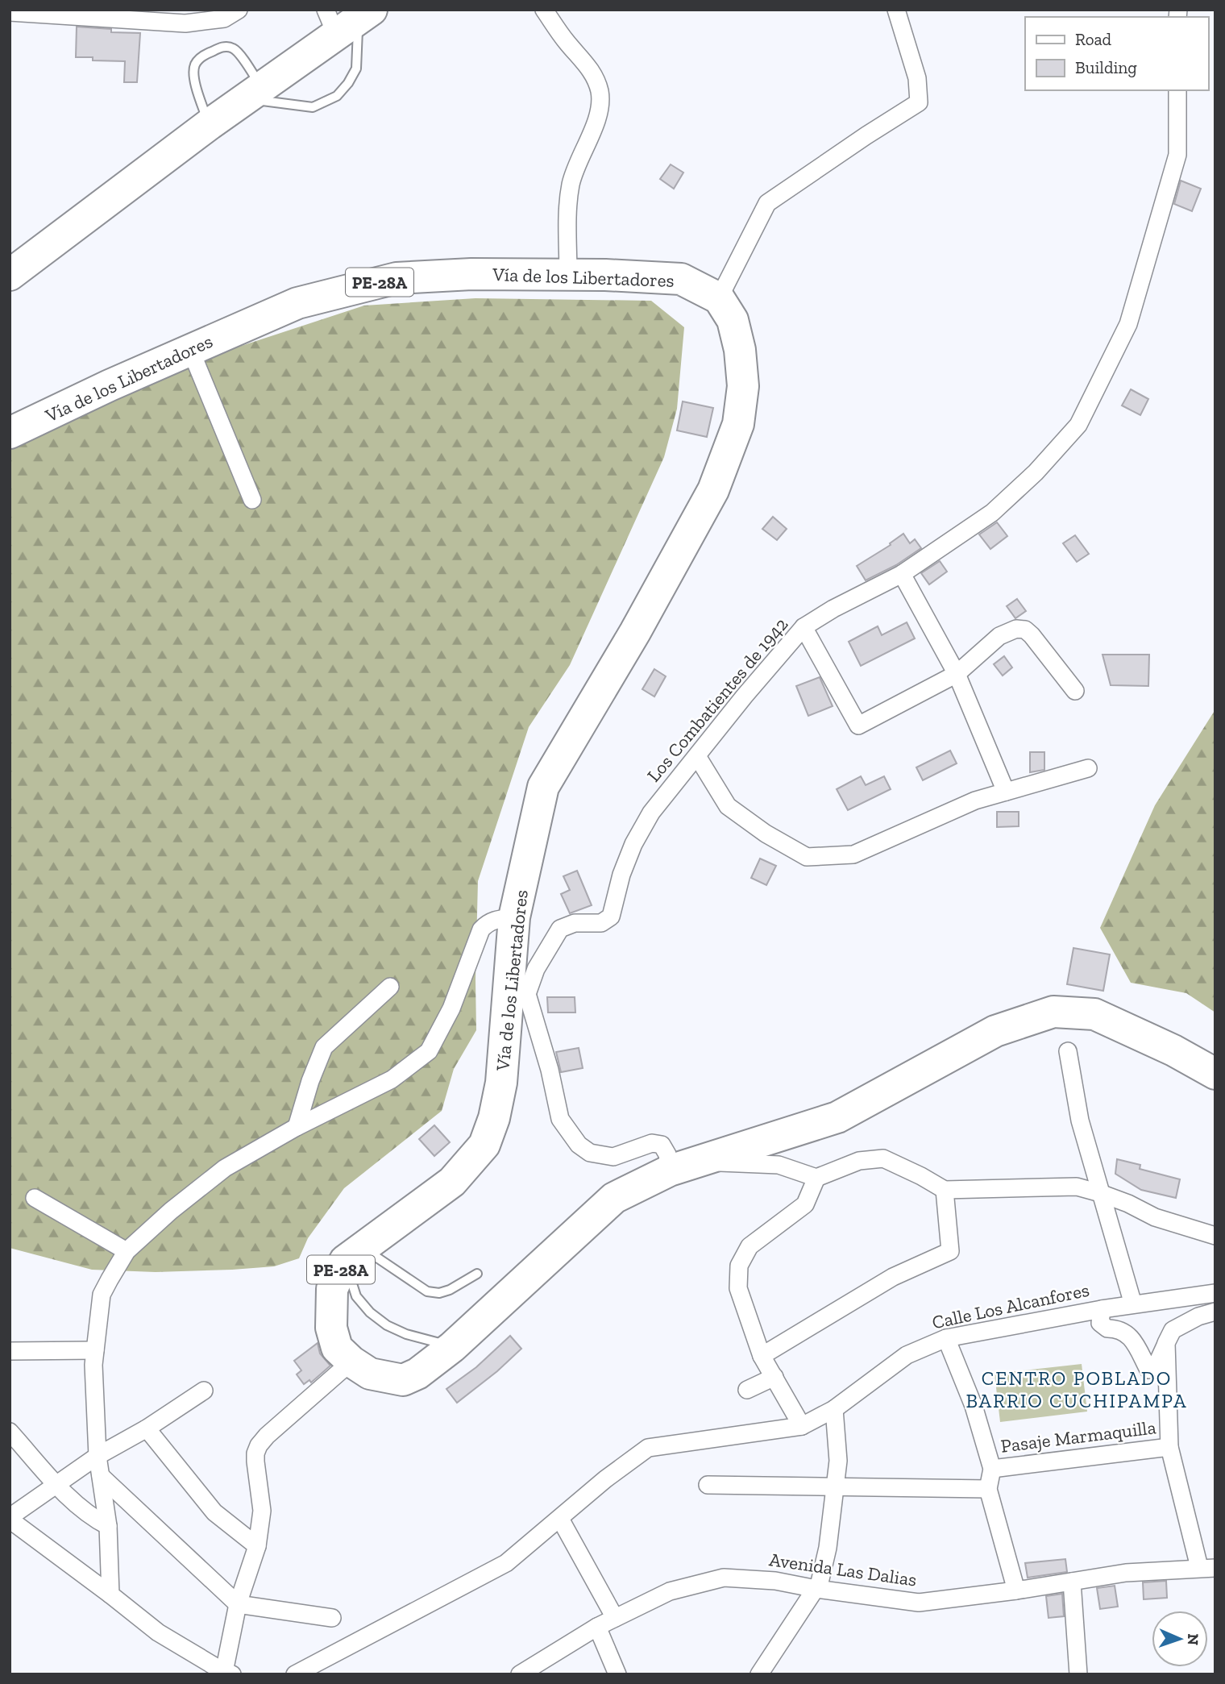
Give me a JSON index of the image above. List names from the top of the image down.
{
  "streets": {
    "highway": ["Vía de los Libertadores", "PE-28A"],
    "street": [
      "Los Combatientes de 1942",
      "Calle Los Alcanfores",
      "Pasaje Marmaquilla",
      "Avenida Las Dalias"
    ]
  },
  "crossings": [
    ["Vía de los Libertadores", "Los Combatientes de 1942"]
  ],
  "districts": ["CENTRO POBLADO BARRIO CUCHIPAMPA"],
  "legend": ["Road", "Building"],
  "north": "right"
}
